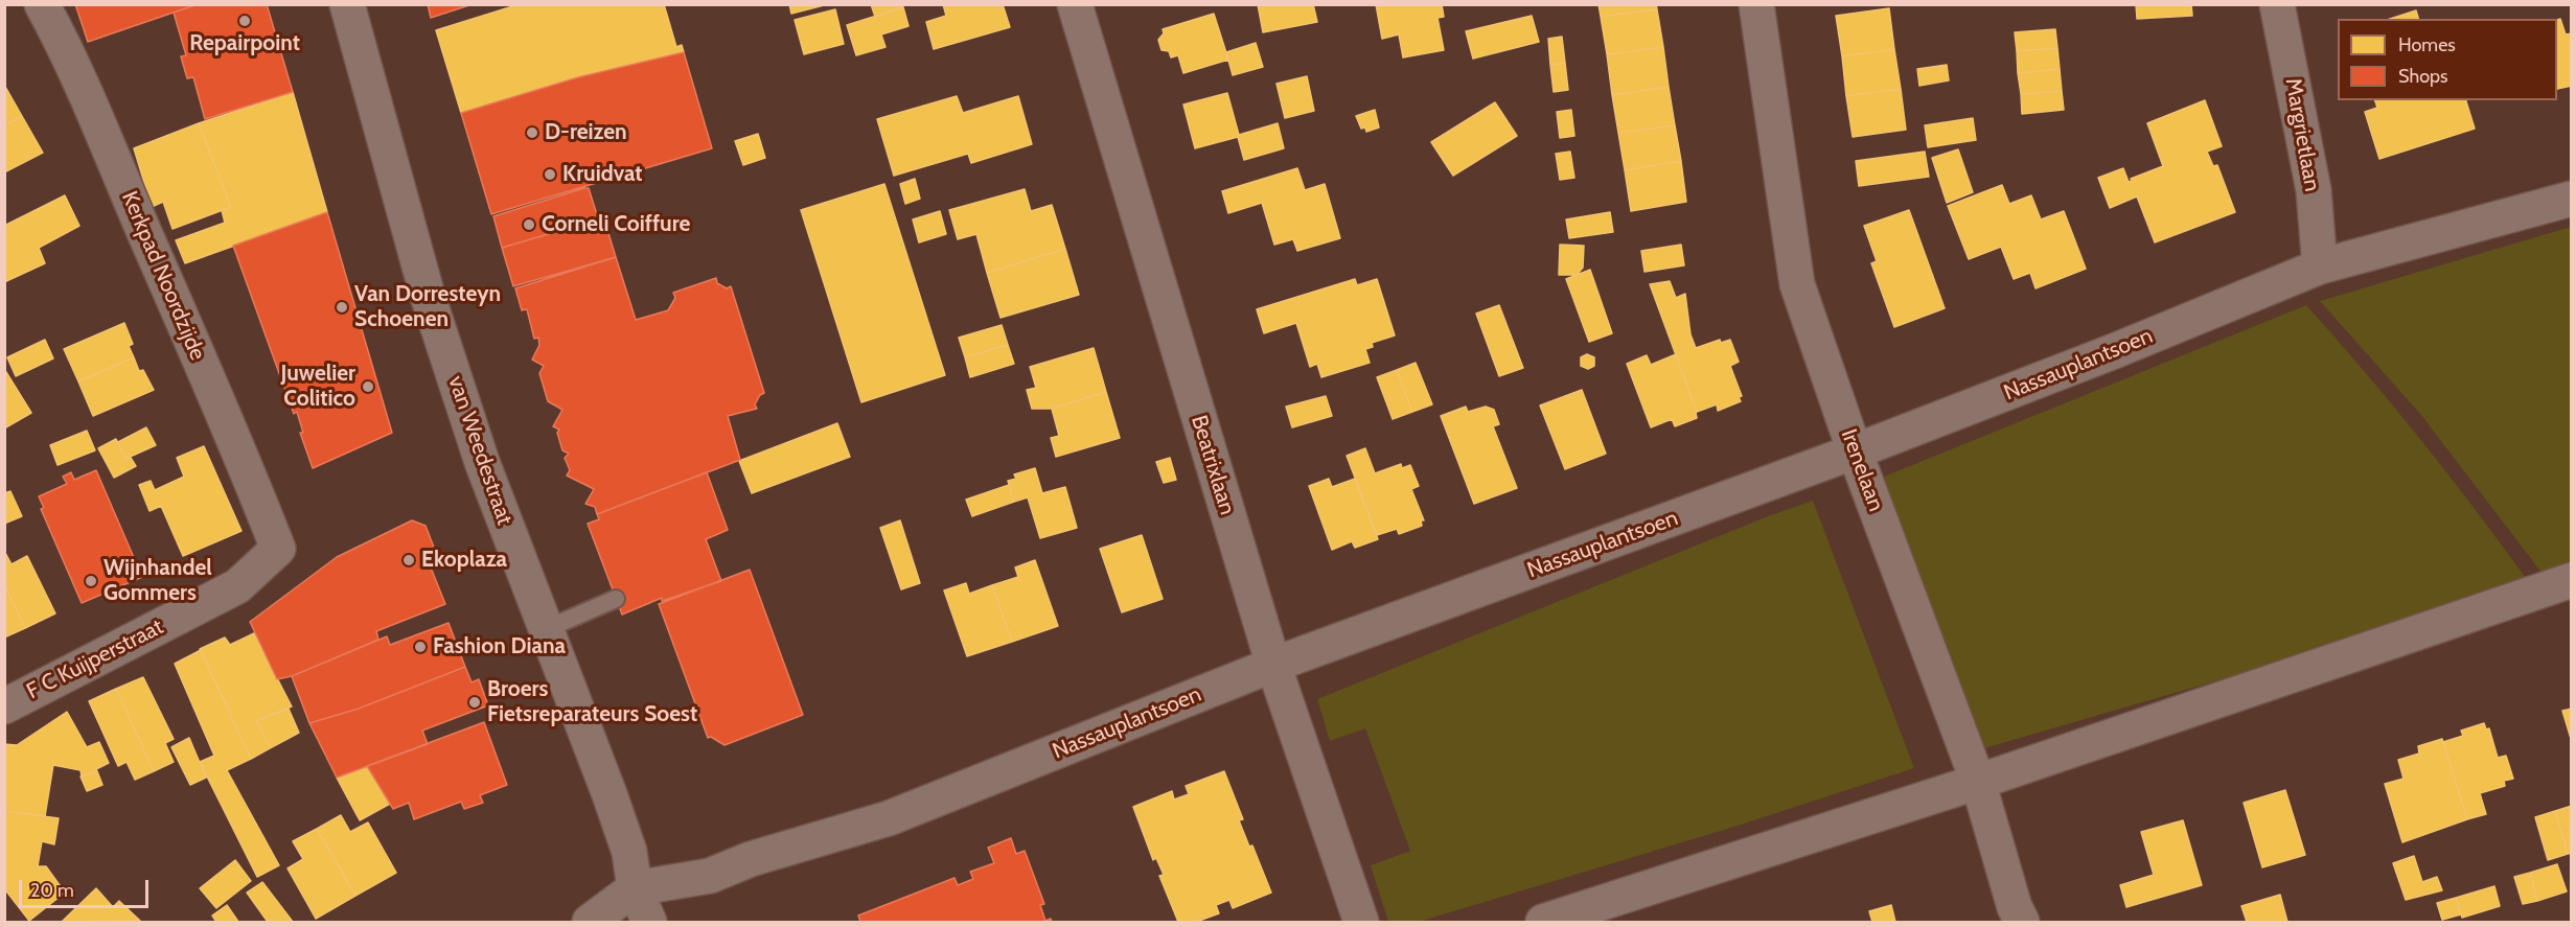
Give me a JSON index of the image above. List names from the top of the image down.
{
  "streets": {
    "street": [
      "Margrietlaan",
      "Kerkpad Noordzijde",
      "Nassauplantsoen",
      "van Weedestraat",
      "Beatrixlaan",
      "Irenelaan",
      "F C Kuijperstraat"
    ]
  },
  "crossings": [
    ["Margrietlaan", "Nassauplantsoen"],
    ["Kerkpad Noordzijde", "F C Kuijperstraat"],
    ["Nassauplantsoen", "van Weedestraat"],
    ["Nassauplantsoen", "Beatrixlaan"],
    ["Nassauplantsoen", "Irenelaan"]
  ],
  "places": [
    "Repairpoint",
    "D-reizen",
    "Kruidvat",
    "Corneli Coiffure",
    "Van Dorresteyn Schoenen",
    "Juwelier Colitico",
    "Ekoplaza",
    "Wijnhandel Gommers",
    "Fashion Diana",
    "Broers Fietsreparateurs Soest"
  ],
  "legend": ["Homes", "Shops"],
  "scale_bar": "20 m"
}
